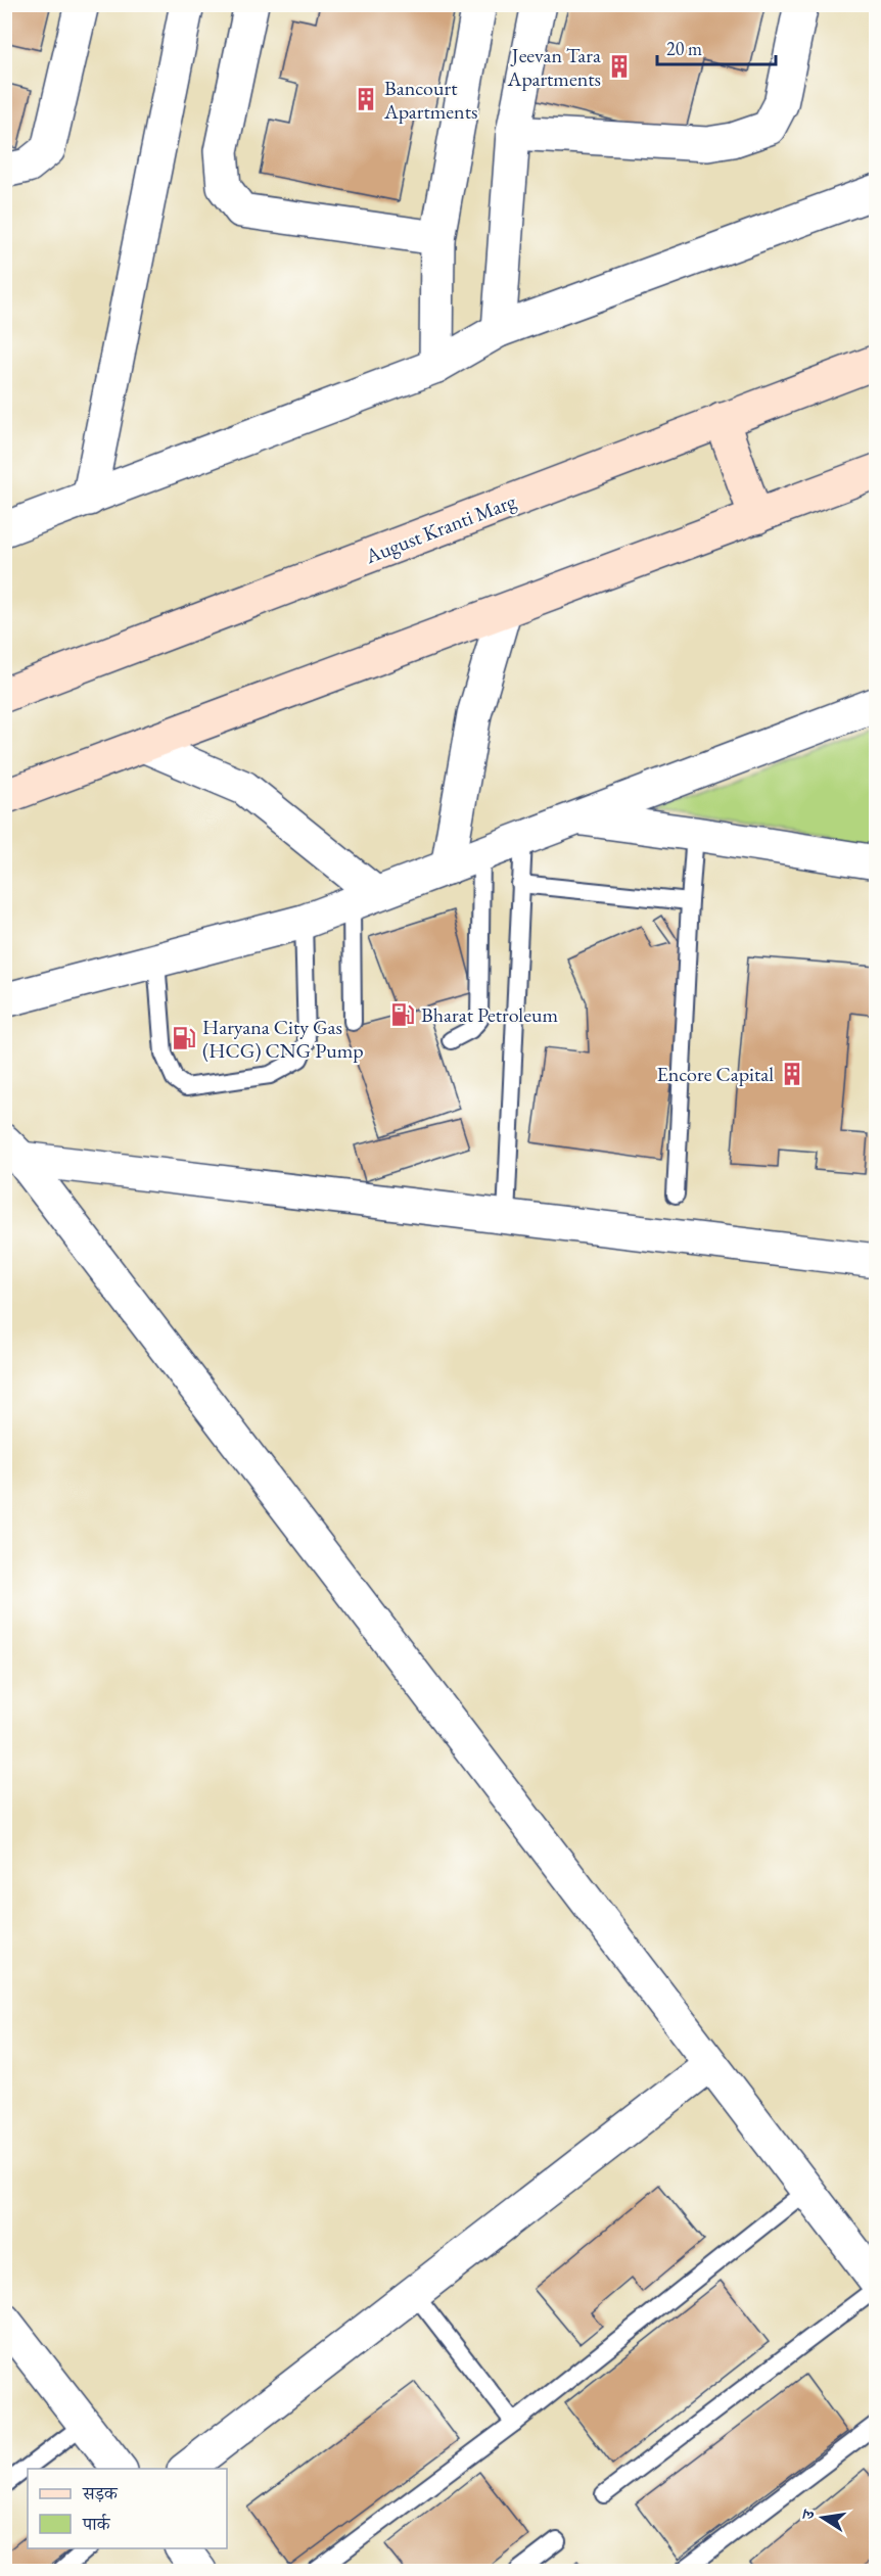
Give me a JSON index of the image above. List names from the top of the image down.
{
  "streets": {
    "main road": ["August Kranti Marg"]
  },
  "places": {
    "building": ["Jeevan Tara Apartments", "Bancourt Apartments", "Encore Capital"],
    "fuel station": ["Bharat Petroleum", "Haryana City Gas (HCG) CNG Pump"]
  },
  "legend": ["सड़क", "पार्क"],
  "scale_bar": "20 m",
  "north": "left"
}
